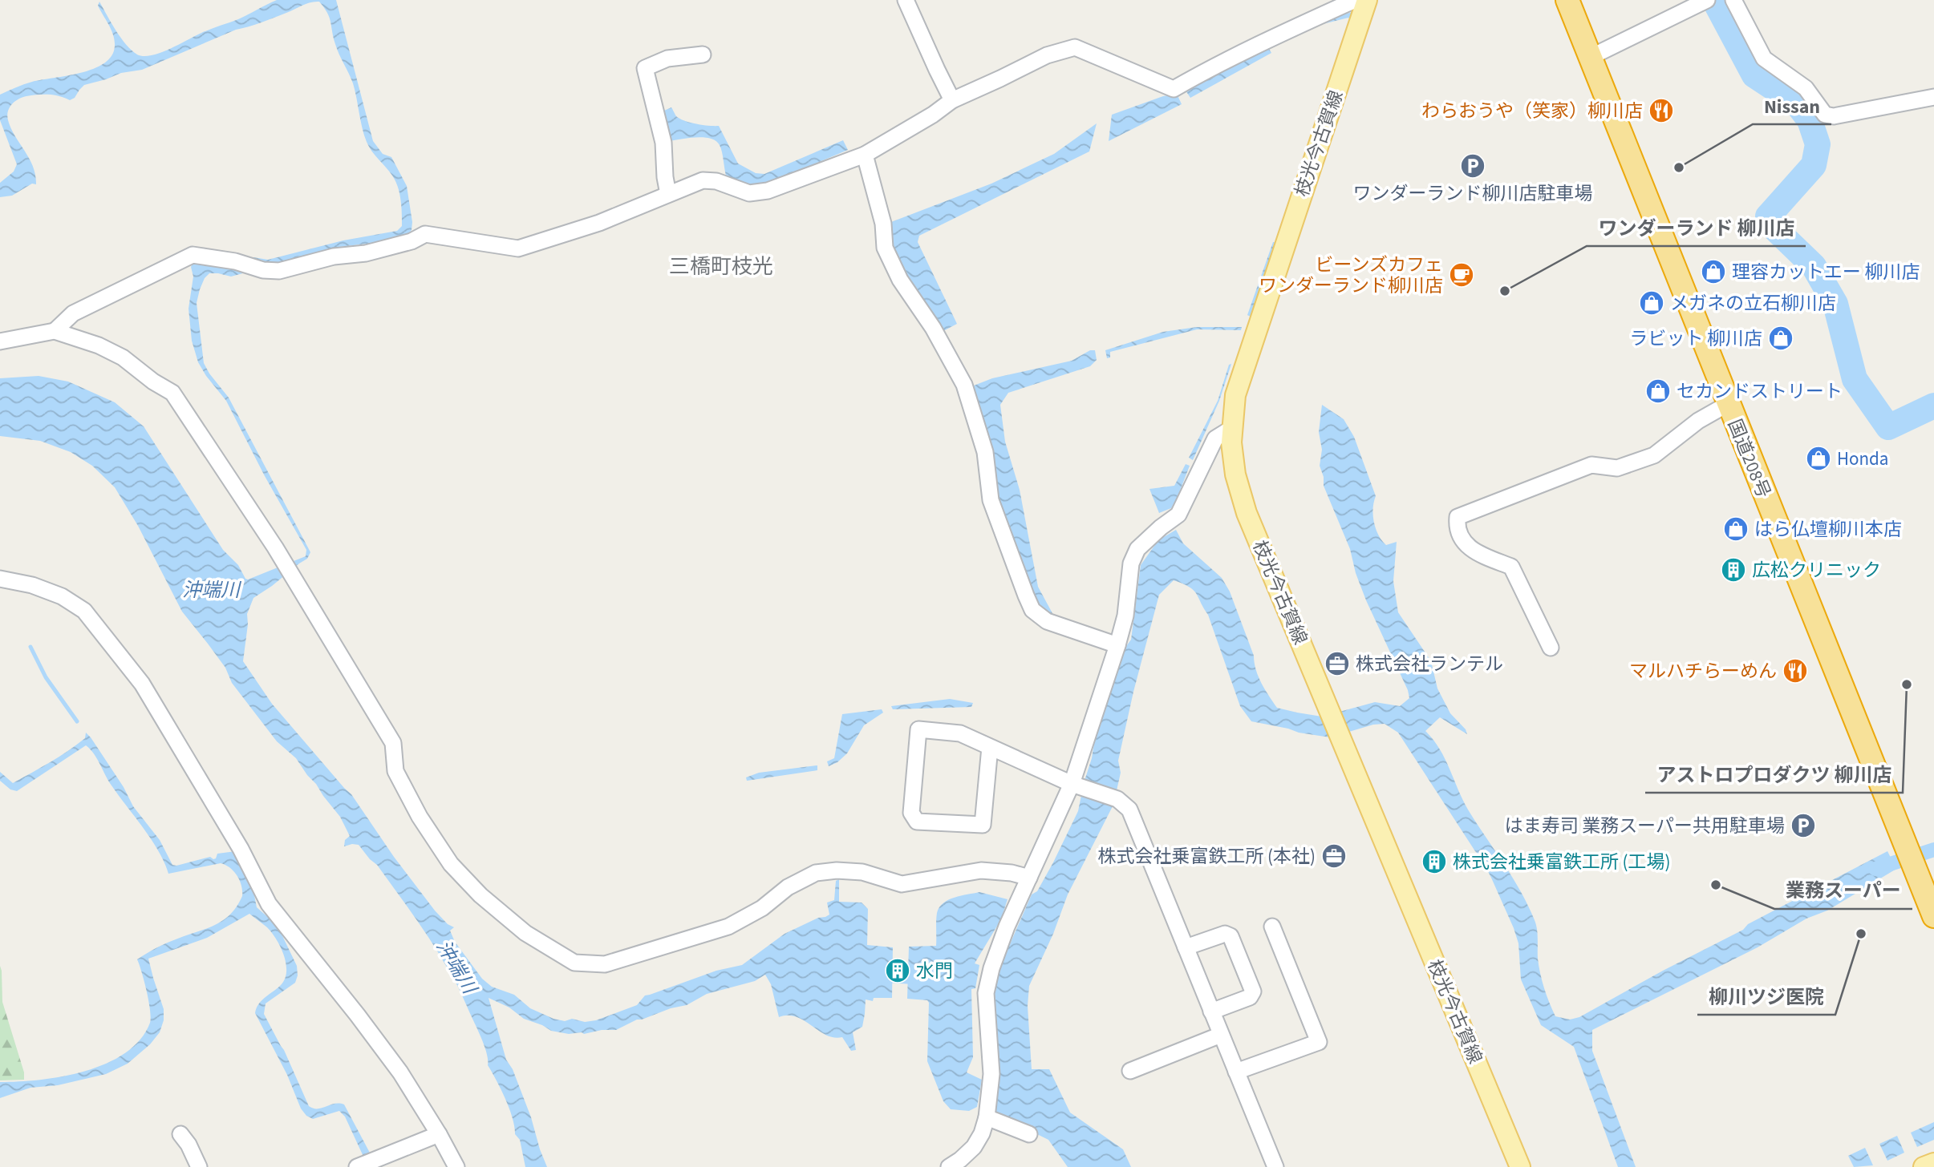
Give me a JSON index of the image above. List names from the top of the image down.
{
  "streets": {
    "highway": ["国道208号"],
    "main road": ["枝光今古賀線"]
  },
  "districts": ["三橋町枝光"],
  "water": ["沖端川"],
  "places": {
    "restaurant": ["わらおうや（笑家）柳川店", "マルハチらーめん"],
    "parking": ["ワンダーランド柳川店駐車場", "はま寿司 業務スーパー共用駐車場"],
    "other": [
      "Nissan",
      "ワンダーランド 柳川店",
      "アストロプロダクツ 柳川店",
      "業務スーパー",
      "柳川ツジ医院"
    ],
    "shop": [
      "理容カットエー 柳川店",
      "メガネの立石柳川店",
      "ラビット 柳川店",
      "セカンドストリート",
      "Honda",
      "はら仏壇柳川本店"
    ],
    "cafe": ["ビーンズカフェ ワンダーランド柳川店"],
    "building": ["広松クリニック", "株式会社乗富鉄工所 (工場)", "水門"],
    "office": ["株式会社ランテル", "株式会社乗富鉄工所 (本社)"]
  }
}
